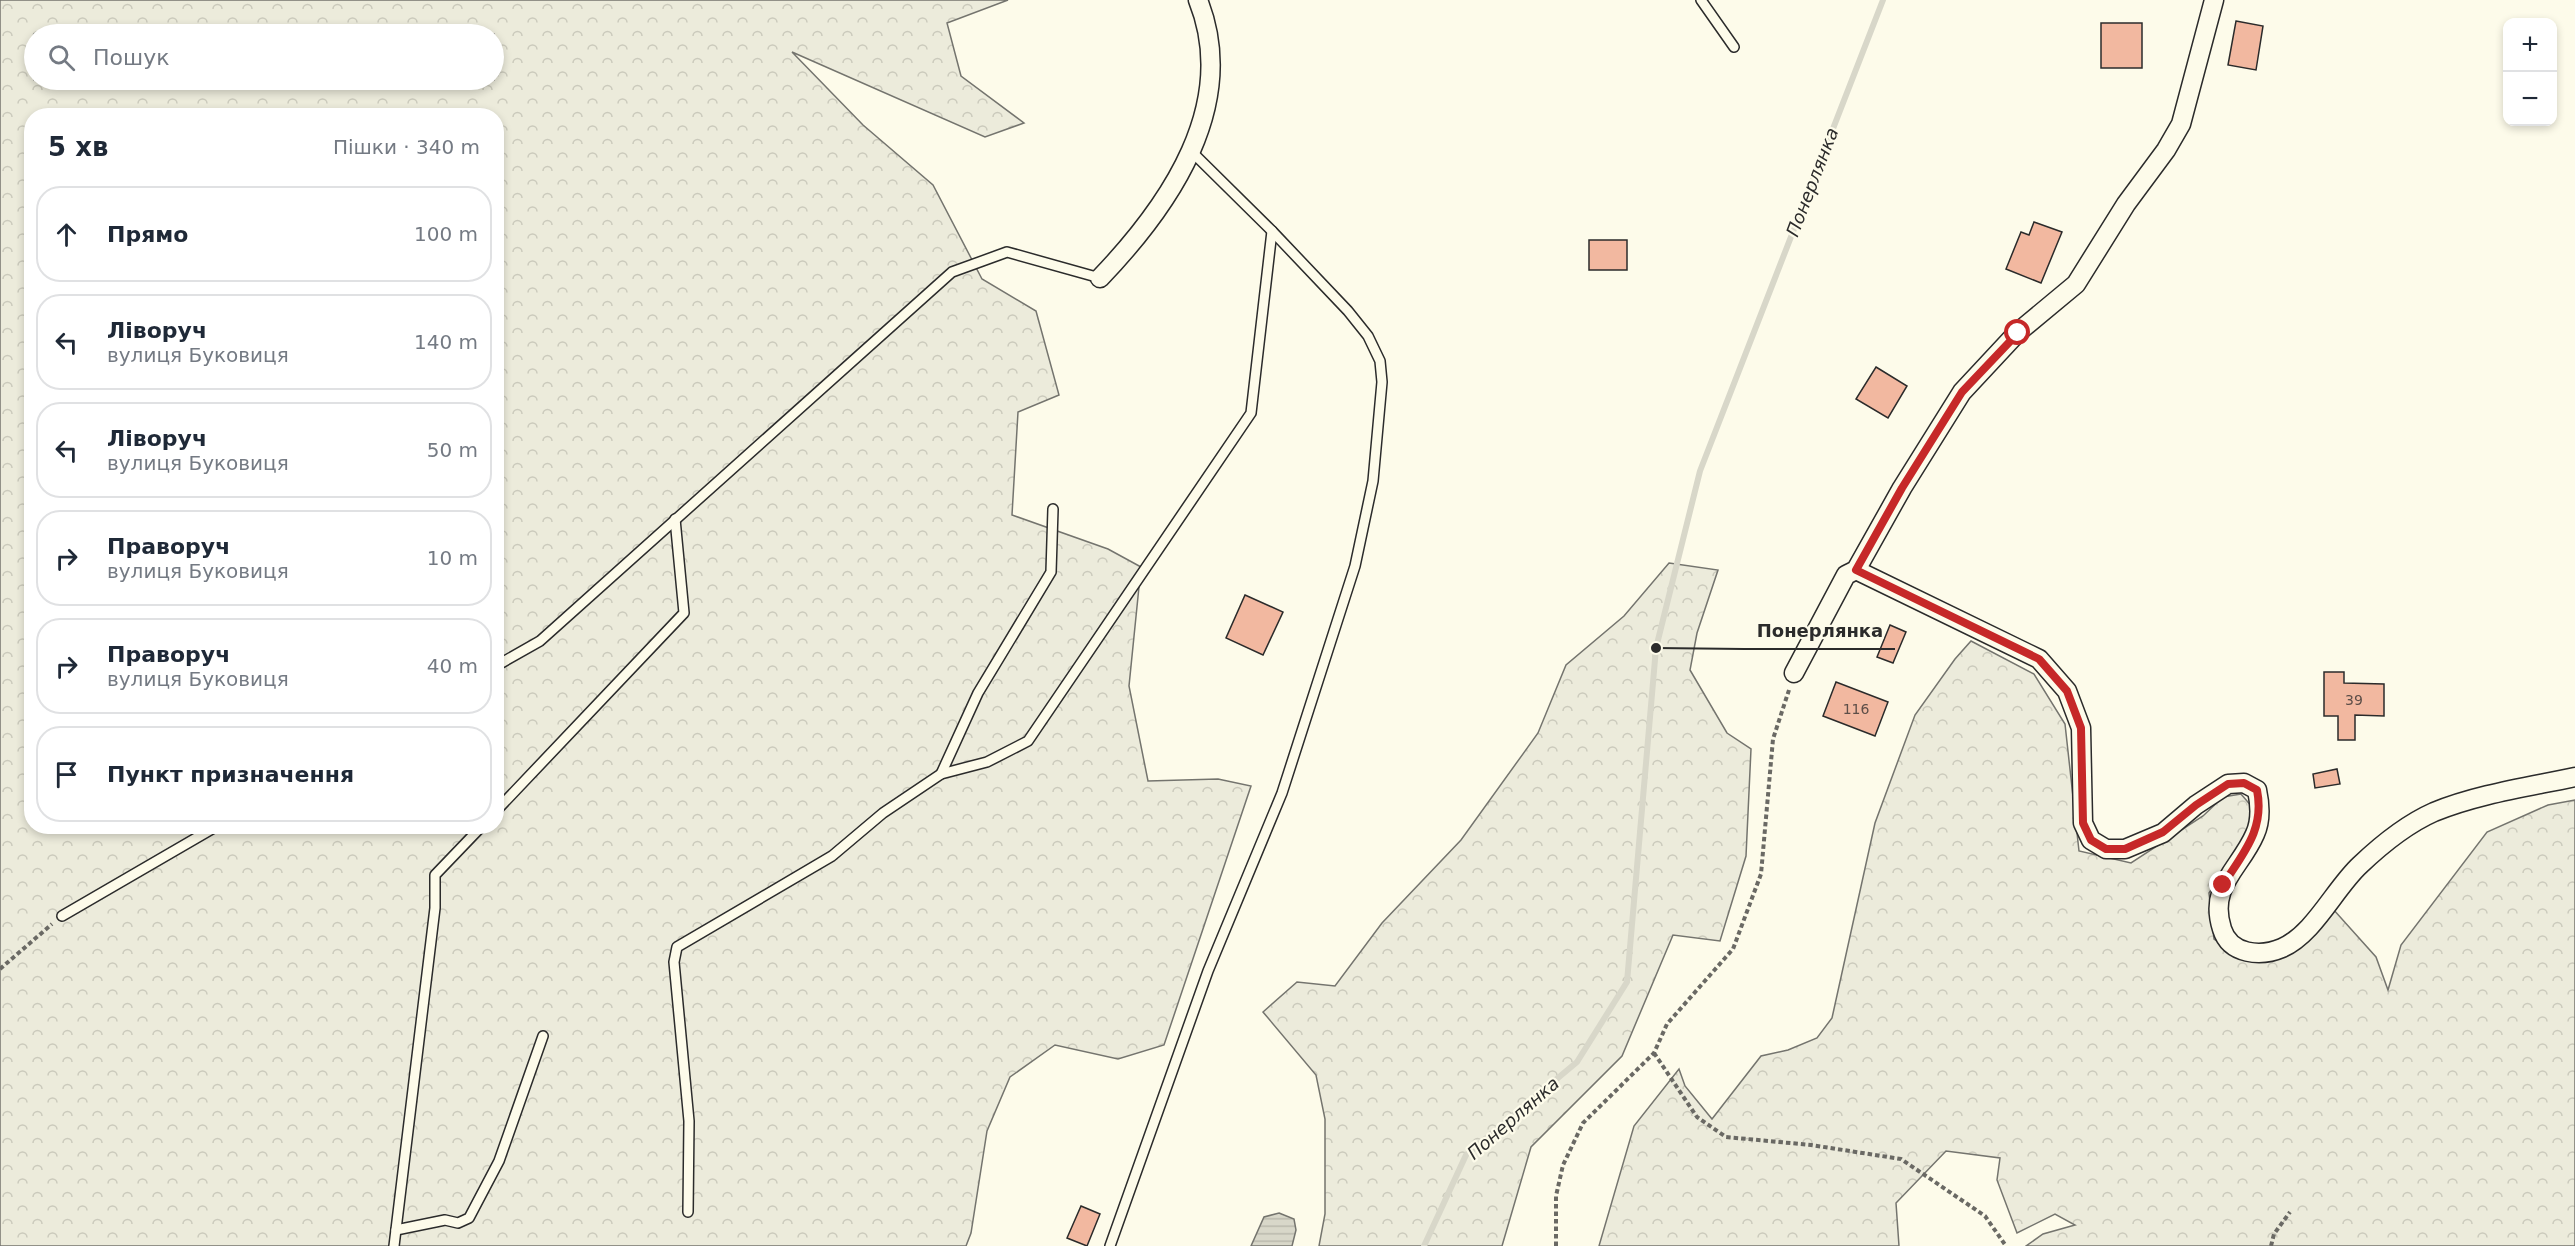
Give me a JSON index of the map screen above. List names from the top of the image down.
{
  "water": ["Понерлянка"],
  "places": ["Понерлянка"],
  "house_numbers": ["39", "116"],
  "page": {
    "map_buttons": ["+", "−"],
    "search": "Пошук",
    "heading": ["5 хв", "Пішки · 340 m"],
    "list": [
      ["Прямо", "100 m"],
      ["Ліворуч", "вулиця Буковиця", "140 m"],
      ["Ліворуч", "вулиця Буковиця", "50 m"],
      ["Праворуч", "вулиця Буковиця", "10 m"],
      ["Праворуч", "вулиця Буковиця", "40 m"],
      "Пункт призначення"
    ]
  }
}
